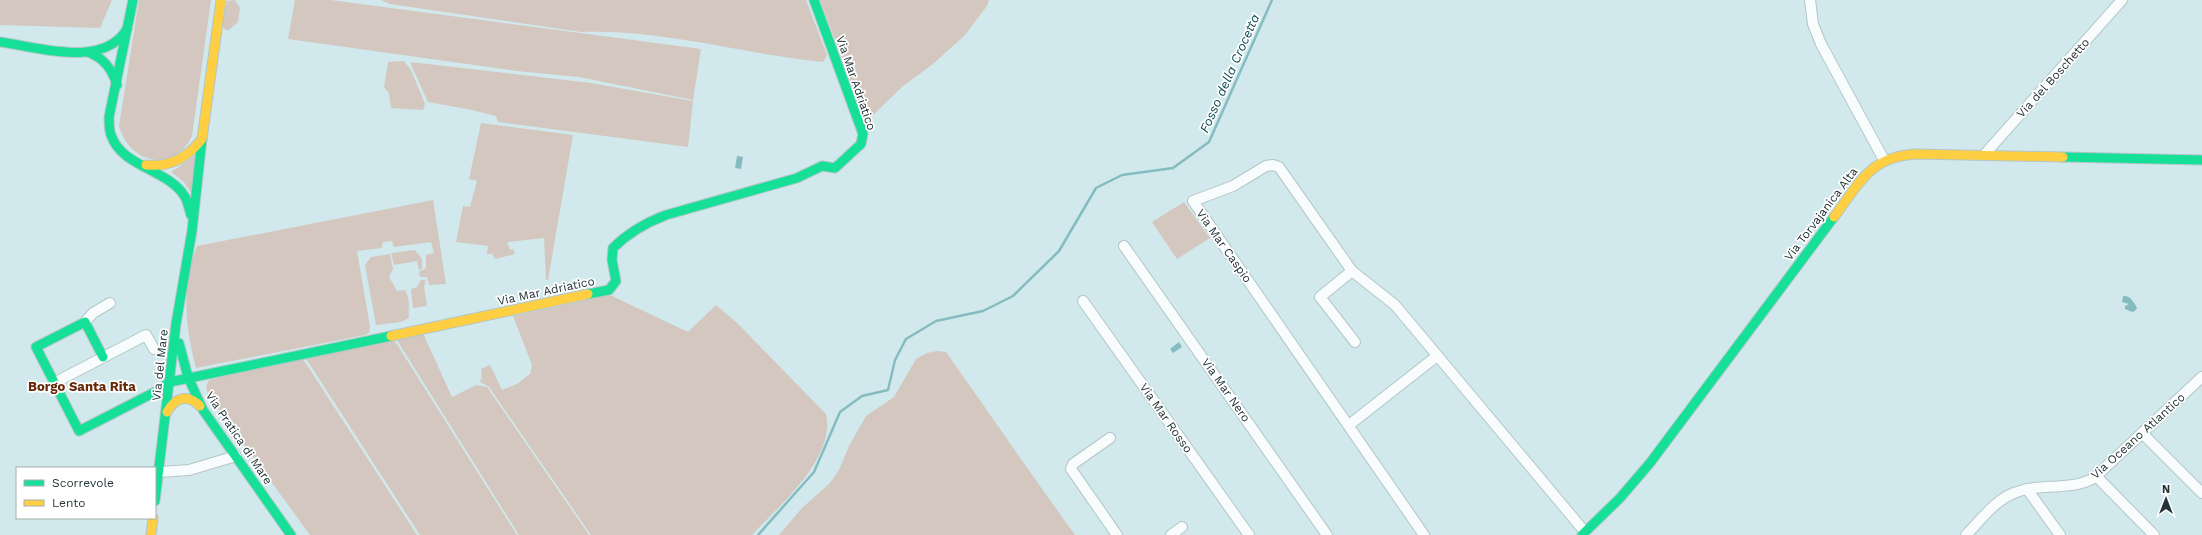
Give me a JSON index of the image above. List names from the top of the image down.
{
  "streets": {
    "street": [
      "Via del Boschetto",
      "Via Mar Adriatico",
      "Via Torvajanica Alta",
      "Via Mar Caspio",
      "Via del Mare",
      "Via Mar Nero",
      "Via Mar Rosso",
      "Via Oceano Atlantico",
      "Via Pratica di Mare"
    ]
  },
  "crossings": [
    ["Via del Boschetto", "Via Torvajanica Alta"],
    ["Via Mar Adriatico", "Via Pratica di Mare"],
    ["Via del Mare", "Via Pratica di Mare"]
  ],
  "districts": ["Borgo Santa Rita"],
  "water": ["Fosso della Crocetta"],
  "legend": ["Scorrevole", "Lento"],
  "north": "top"
}
